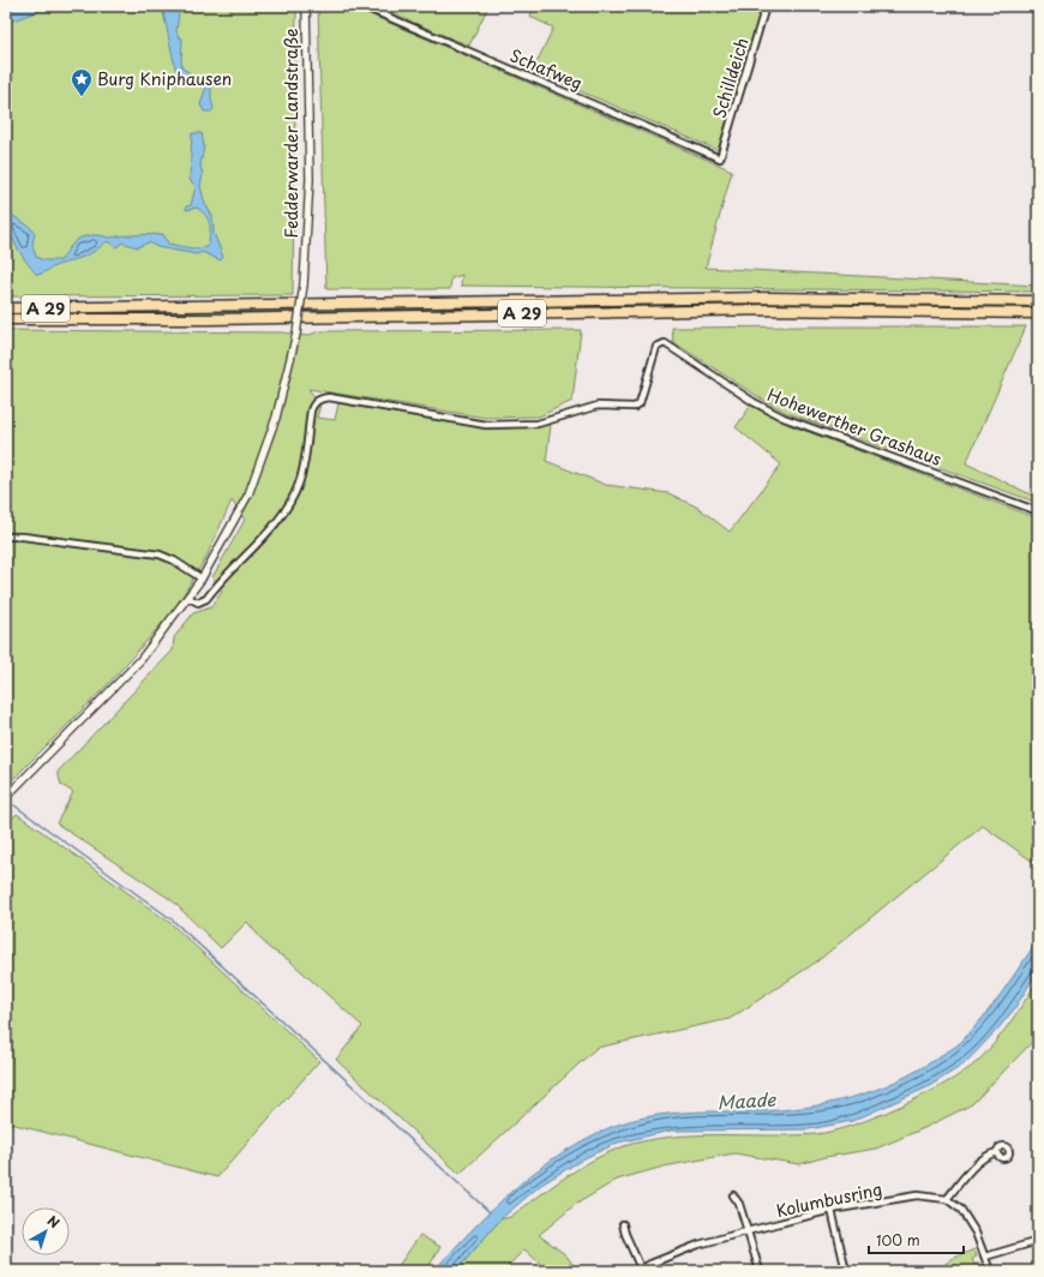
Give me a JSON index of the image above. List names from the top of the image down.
{
  "streets": {
    "highway": ["A 29"],
    "street": [
      "Schafweg",
      "Schilldeich",
      "Fedderwarder Landstraße",
      "Hohewerther Grashaus",
      "Kolumbusring"
    ]
  },
  "crossings": [
    ["Schafweg", "Schilldeich"],
    ["Fedderwarder Landstraße", "Hohewerther Grashaus"]
  ],
  "water": ["Maade"],
  "places": {
    "place": ["Burg Kniphausen"]
  },
  "scale_bar": "100 m",
  "north": "top right"
}
